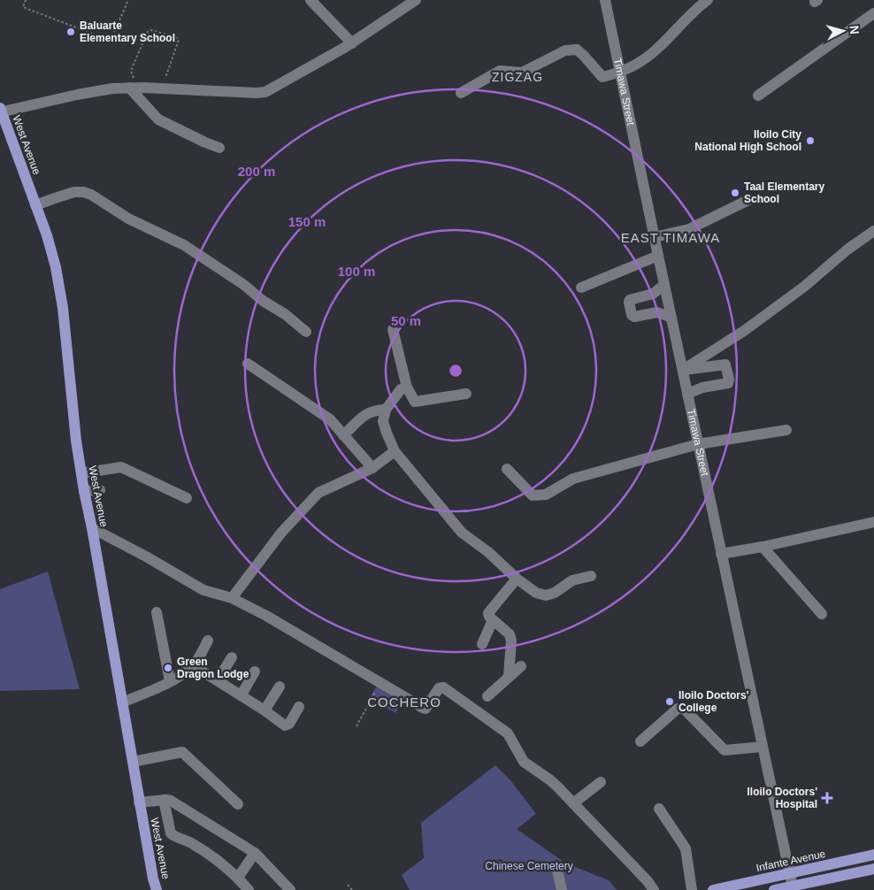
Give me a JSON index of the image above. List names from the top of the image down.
{
  "streets": {
    "main road": ["West Avenue", "Infante Avenue"],
    "street": ["Timawa Street"]
  },
  "crossings": [
    ["Timawa Street", "Infante Avenue"]
  ],
  "districts": ["ZIGZAG", "EAST TIMAWA", "COCHERO"],
  "parks": ["Chinese Cemetery"],
  "places": {
    "other": [
      "Baluarte Elementary School",
      "Iloilo City National High School",
      "Taal Elementary School",
      "Green Dragon Lodge",
      "Iloilo Doctors' College"
    ],
    "health": ["Iloilo Doctors' Hospital"]
  },
  "north": "right",
  "rings": [
    "200 m",
    "150 m",
    "100 m",
    "50 m"
  ]
}
